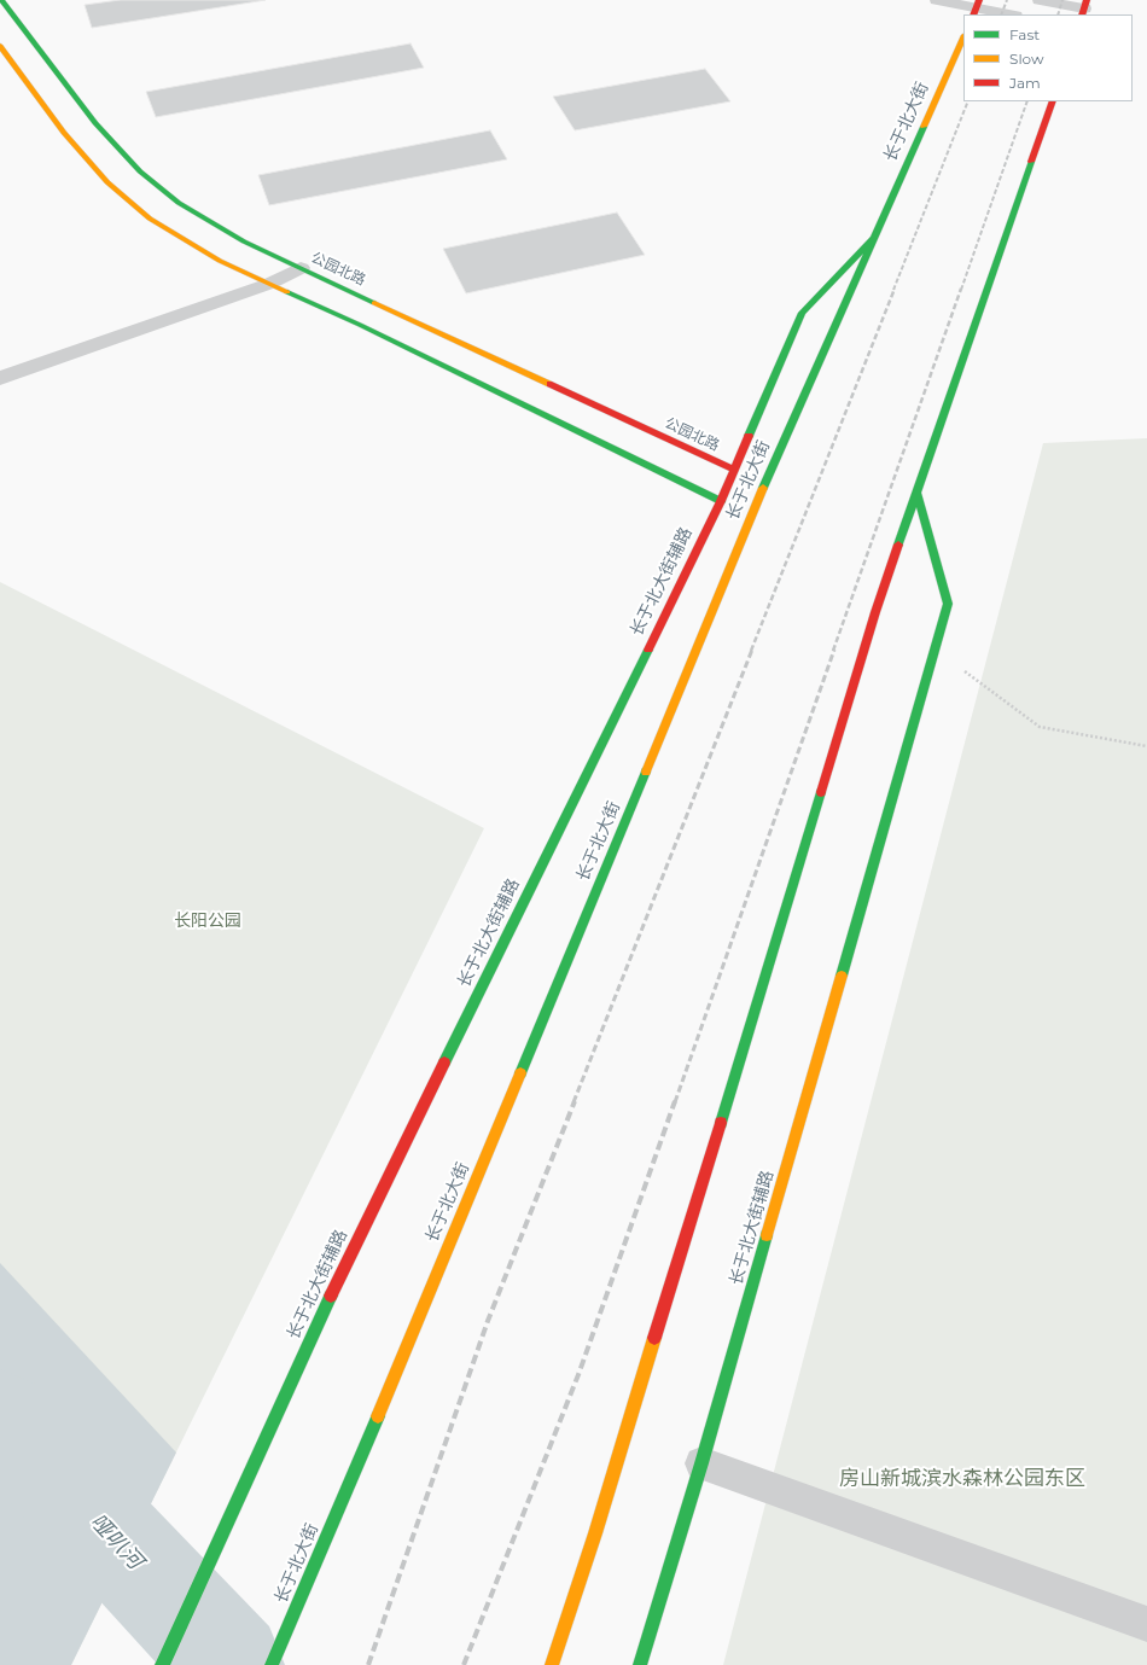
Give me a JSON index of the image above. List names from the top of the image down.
{
  "streets": {
    "street": ["长于北大街", "公园北路", "长于北大街辅路"]
  },
  "crossings": [
    ["长于北大街", "长于北大街辅路"],
    ["公园北路", "长于北大街辅路"]
  ],
  "water": ["哑叭河"],
  "parks": ["长阳公园", "房山新城滨水森林公园东区"],
  "legend": ["Fast", "Slow", "Jam"]
}
